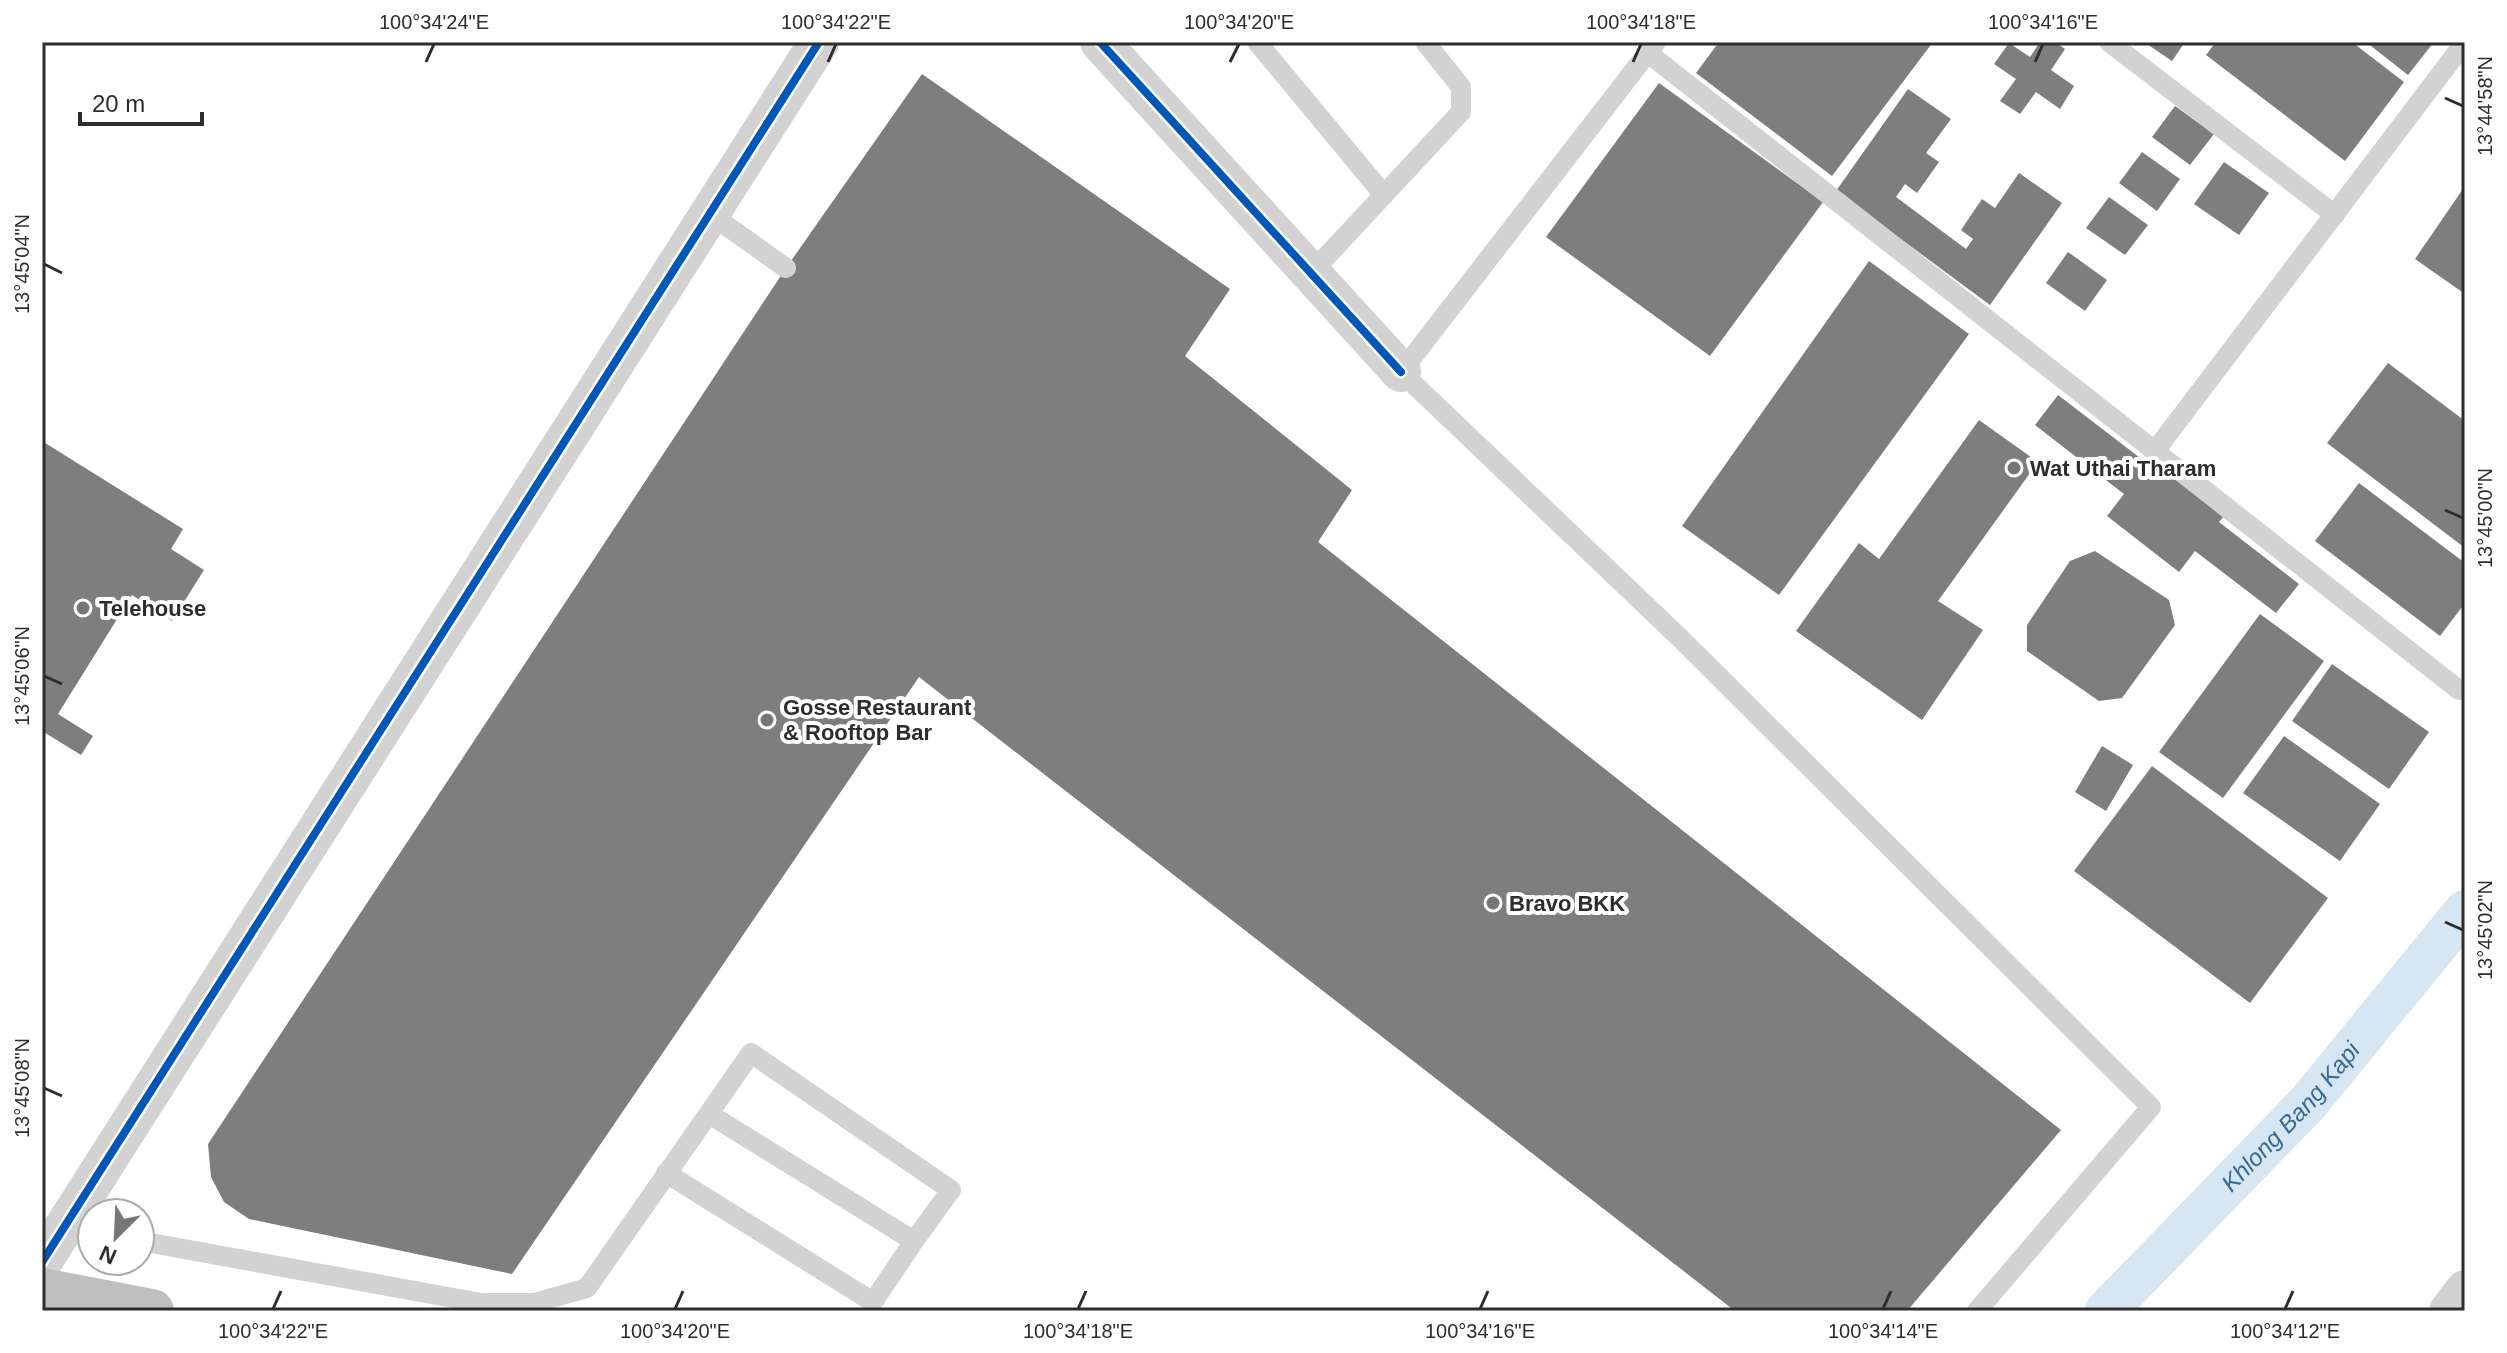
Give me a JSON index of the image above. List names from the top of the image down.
{
  "water": ["Khlong Bang Kapi"],
  "places": [
    "Wat Uthai Tharam",
    "Telehouse",
    "Gosse Restaurant & Rooftop Bar",
    "Bravo BKK"
  ],
  "scale_bar": "20 m",
  "north": "bottom left",
  "coordinates": [
    "100°34'24\"E",
    "100°34'22\"E",
    "100°34'20\"E",
    "100°34'18\"E",
    "100°34'16\"E",
    "13°44'58\"N",
    "13°45'04\"N",
    "13°45'00\"N",
    "13°45'06\"N",
    "13°45'02\"N",
    "13°45'08\"N",
    "100°34'14\"E",
    "100°34'12\"E"
  ]
}
